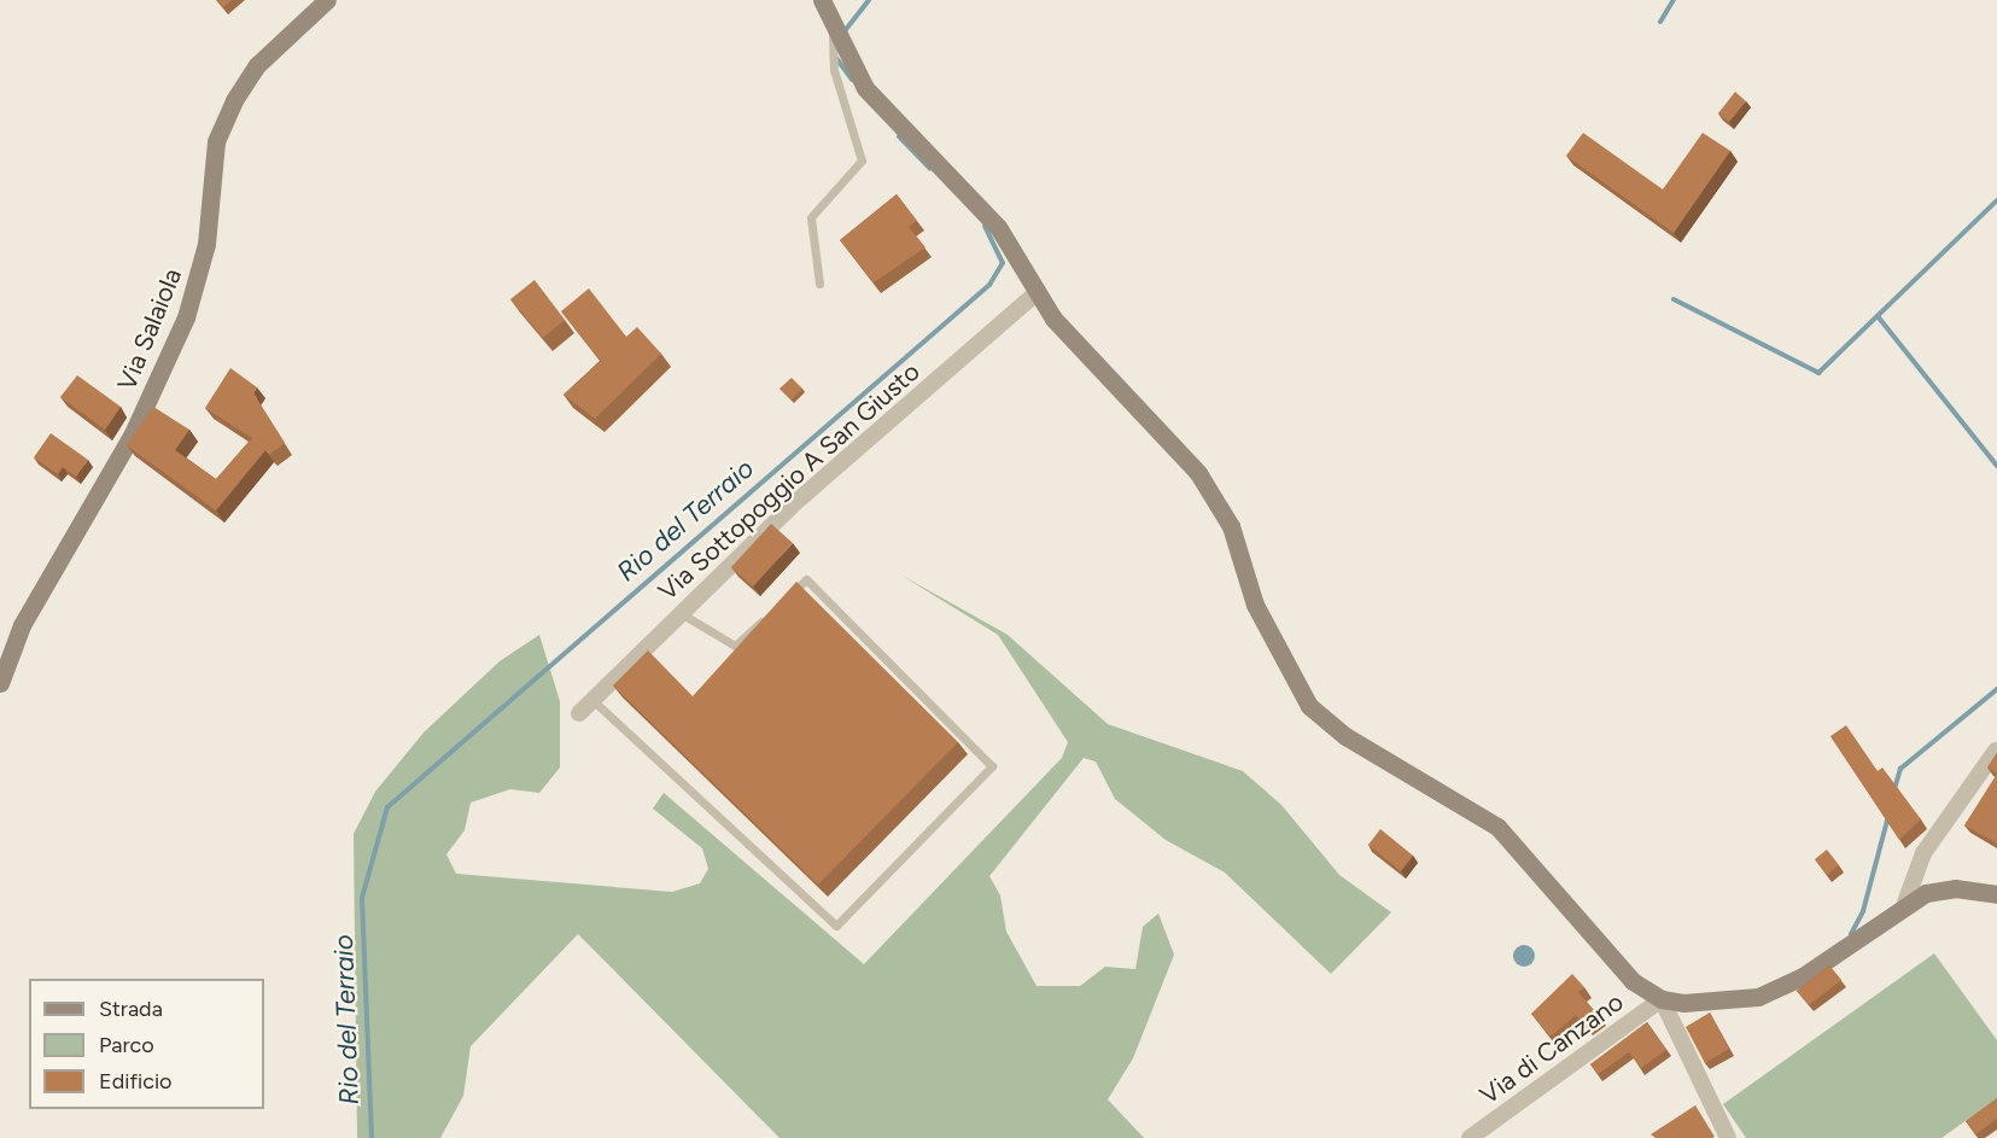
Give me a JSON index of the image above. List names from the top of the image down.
{
  "streets": {
    "street": ["Via Salaiola", "Via Sottopoggio A San Giusto", "Via di Canzano"]
  },
  "water": ["Rio del Terraio"],
  "legend": ["Strada", "Parco", "Edificio"]
}
